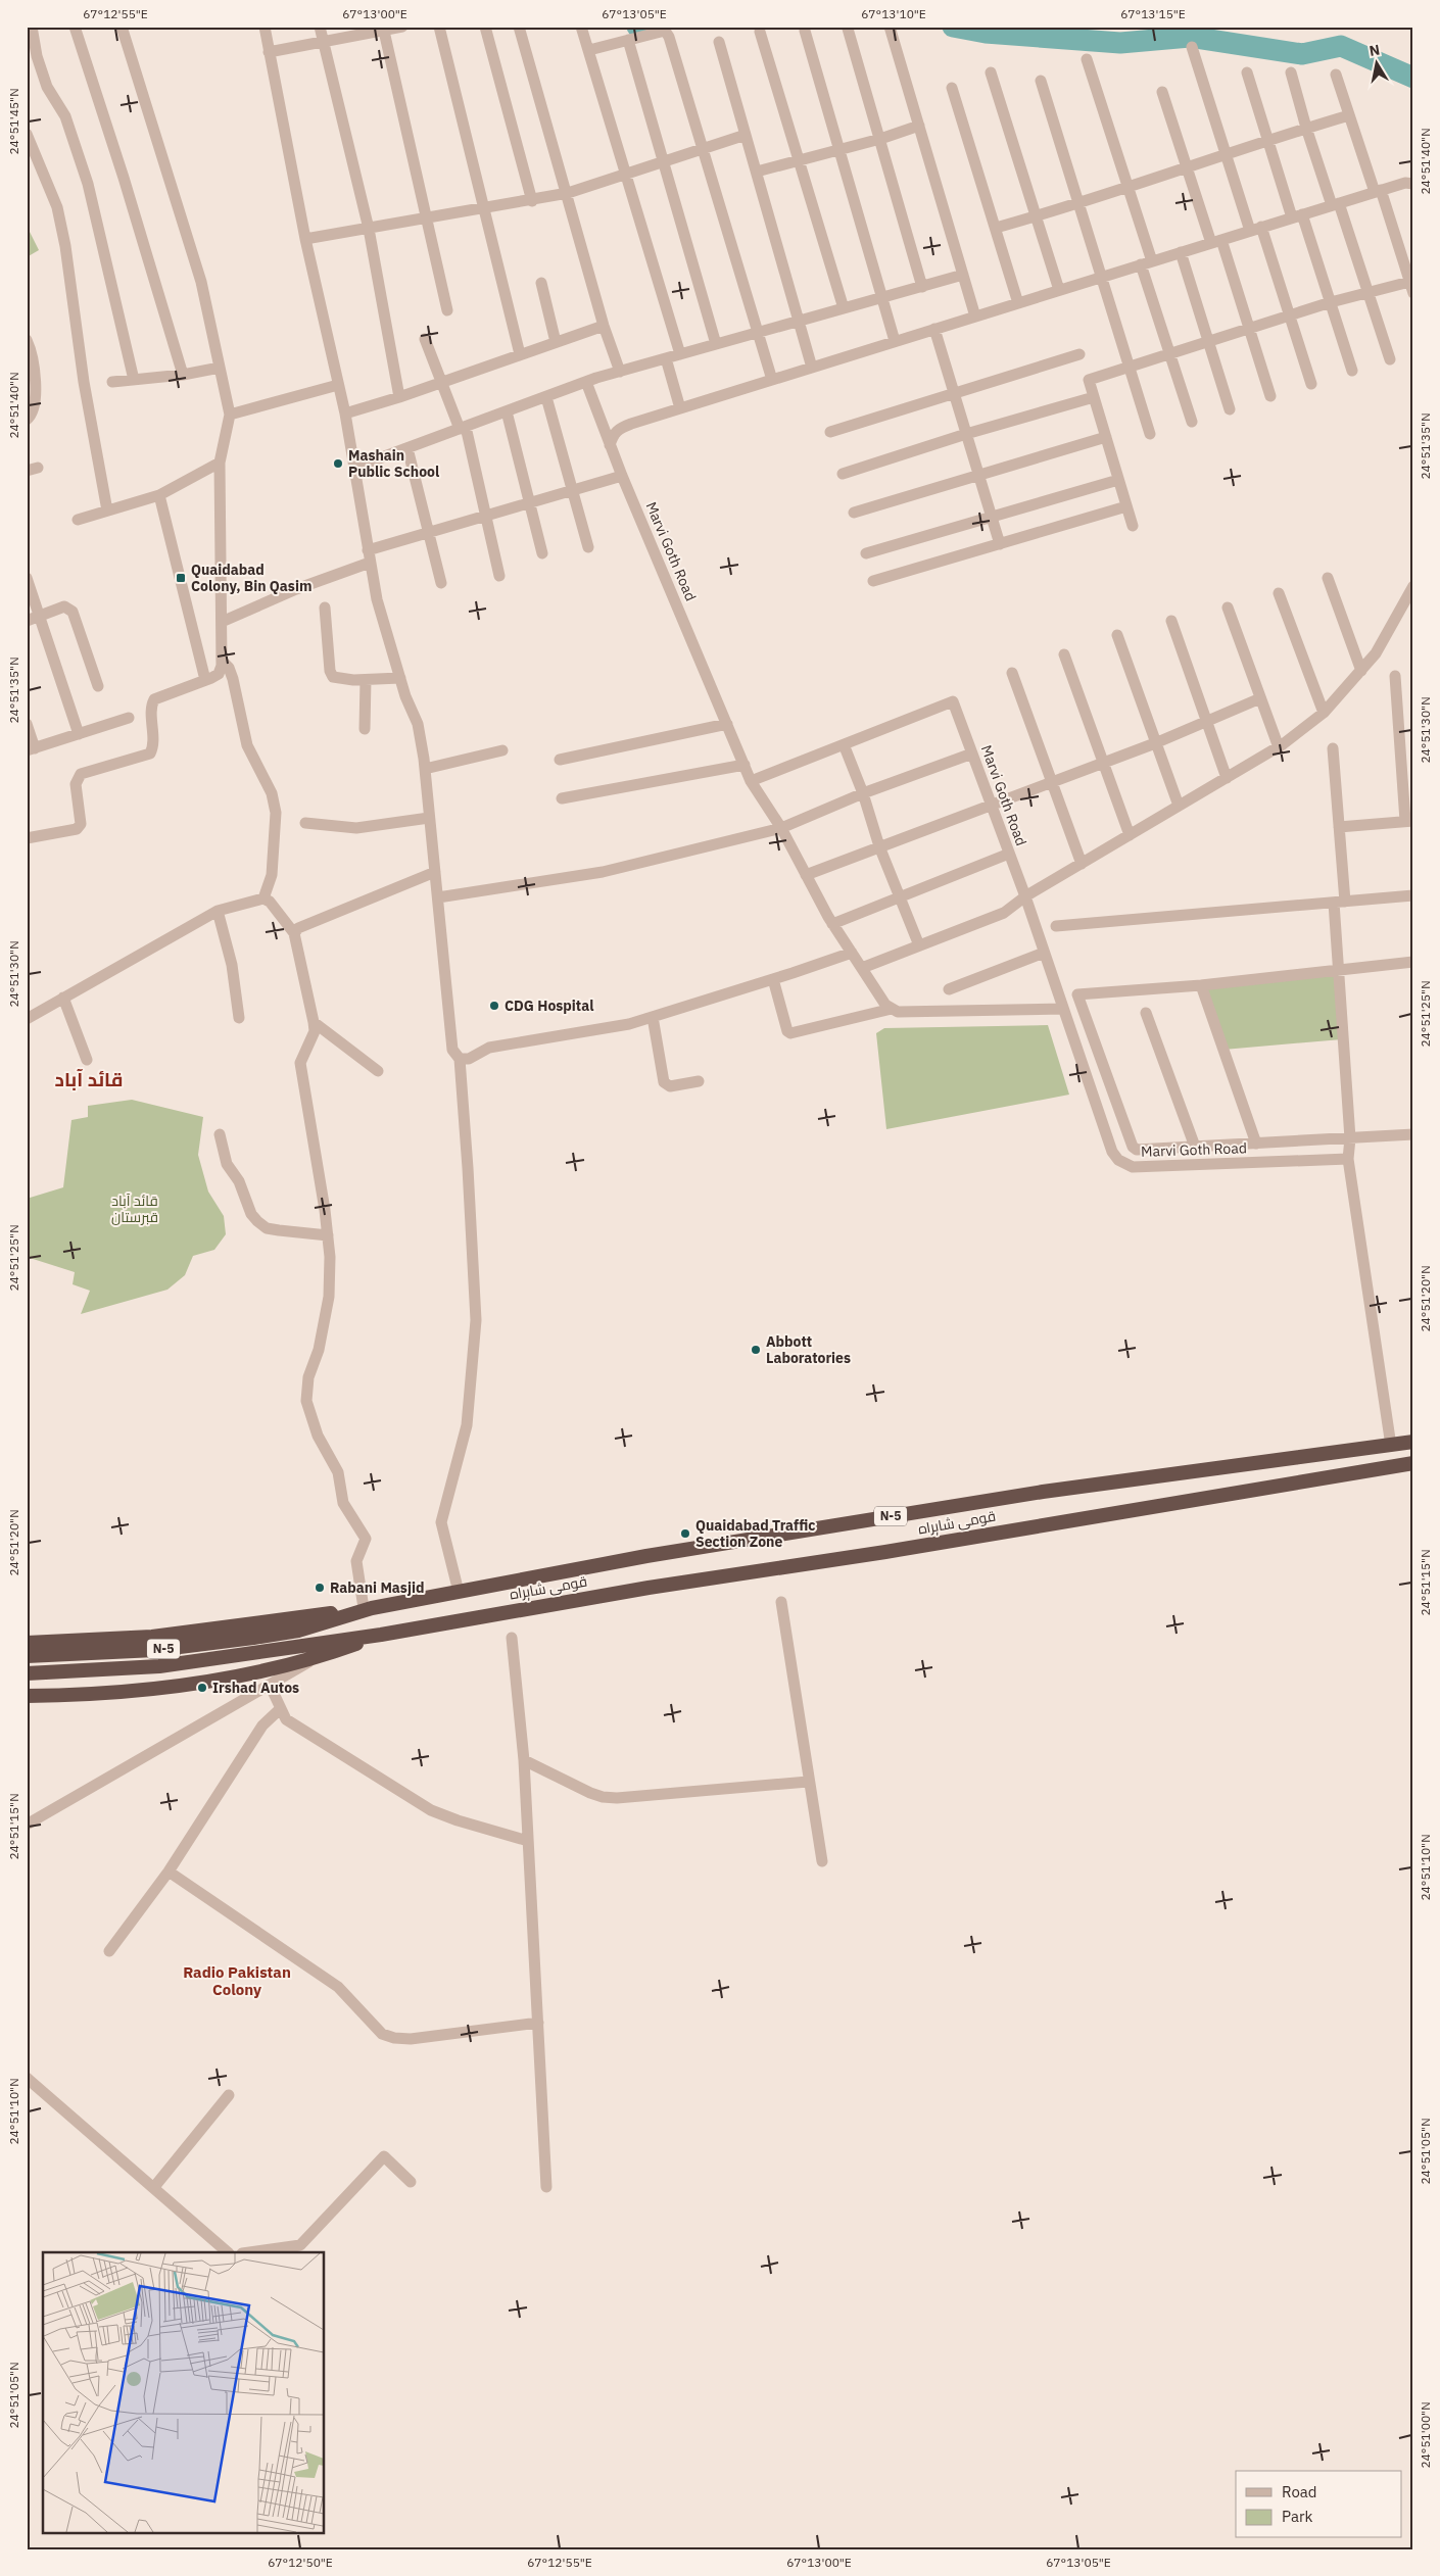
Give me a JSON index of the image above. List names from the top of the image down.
{
  "streets": {
    "highway": ["N-5", "قومی شاہراہ"],
    "street": ["Marvi Goth Road"]
  },
  "districts": ["قائد آباد", "Radio Pakistan Colony"],
  "parks": ["قائد آباد قبرستان"],
  "places": {
    "other": [
      "Mashain Public School",
      "CDG Hospital",
      "Abbott Laboratories",
      "Quaidabad Traffic Section Zone",
      "Rabani Masjid",
      "Irshad Autos"
    ],
    "transit": ["Quaidabad Colony, Bin Qasim"]
  },
  "legend": ["Road", "Park"],
  "north": "top",
  "coordinates": [
    "67°12'55\"E",
    "67°13'00\"E",
    "67°13'05\"E",
    "67°13'10\"E",
    "67°13'15\"E",
    "24°51'45\"N",
    "24°51'40\"N",
    "24°51'35\"N",
    "24°51'30\"N",
    "24°51'25\"N",
    "24°51'20\"N",
    "24°51'15\"N",
    "24°51'10\"N",
    "24°51'05\"N",
    "24°51'00\"N",
    "67°12'50\"E"
  ]
}
